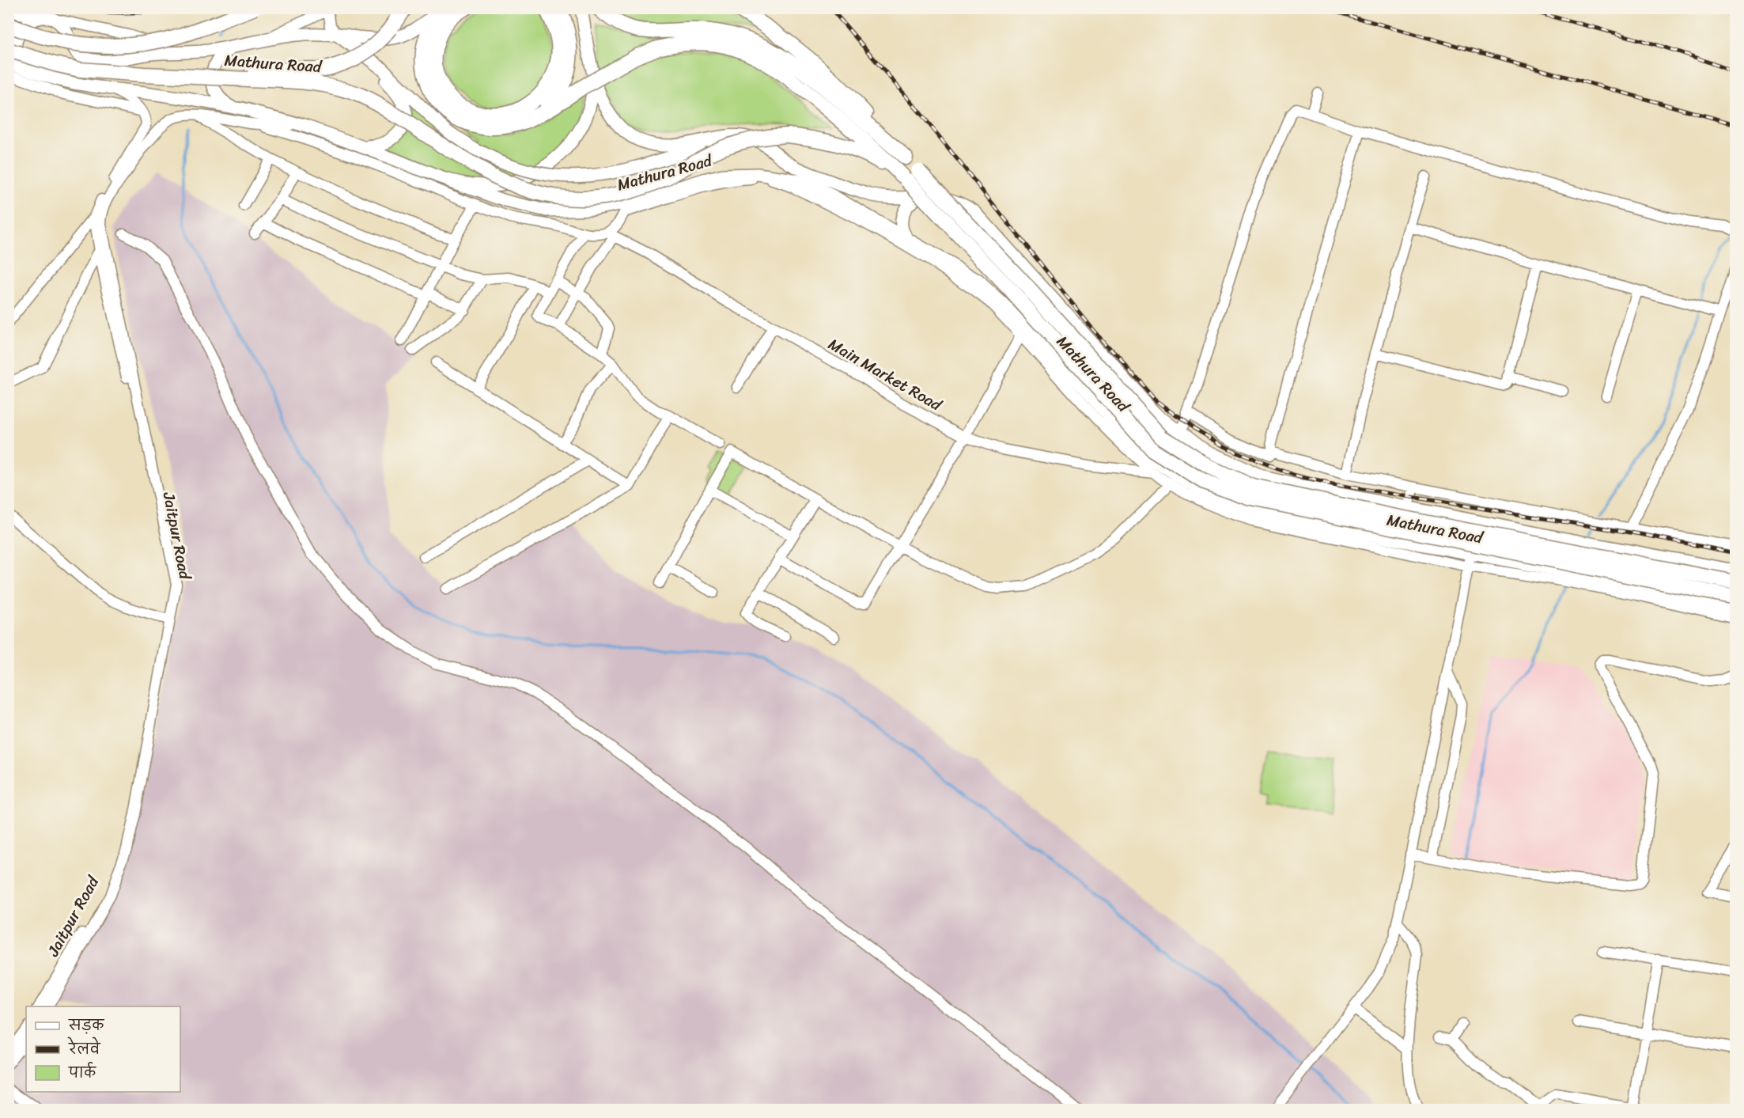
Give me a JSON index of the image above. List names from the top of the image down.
{
  "streets": {
    "highway": ["Mathura Road"],
    "street": ["Main Market Road", "Jaitpur Road"]
  },
  "crossings": [
    ["Mathura Road", "Main Market Road"]
  ],
  "legend": ["सड़क", "रेलवे", "पार्क"]
}
